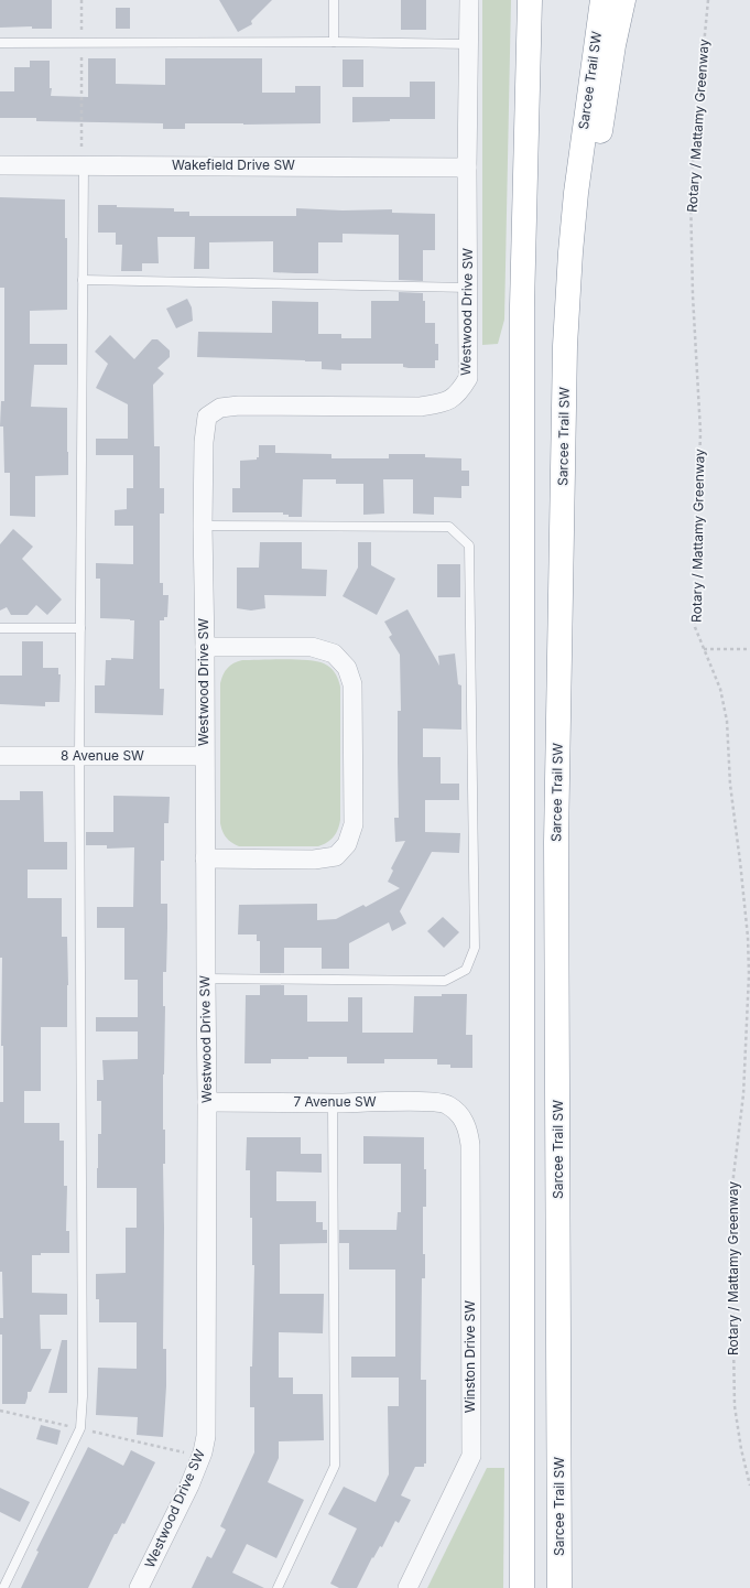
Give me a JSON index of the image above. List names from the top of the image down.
{
  "streets": {
    "highway": ["Sarcee Trail SW"],
    "street": [
      "Wakefield Drive SW",
      "Westwood Drive SW",
      "8 Avenue SW",
      "7 Avenue SW",
      "Winston Drive SW"
    ],
    "path": ["Rotary / Mattamy Greenway"]
  },
  "crossings": [
    ["Wakefield Drive SW", "Westwood Drive SW"],
    ["Westwood Drive SW", "8 Avenue SW"],
    ["Westwood Drive SW", "7 Avenue SW"],
    ["7 Avenue SW", "Winston Drive SW"]
  ]
}
